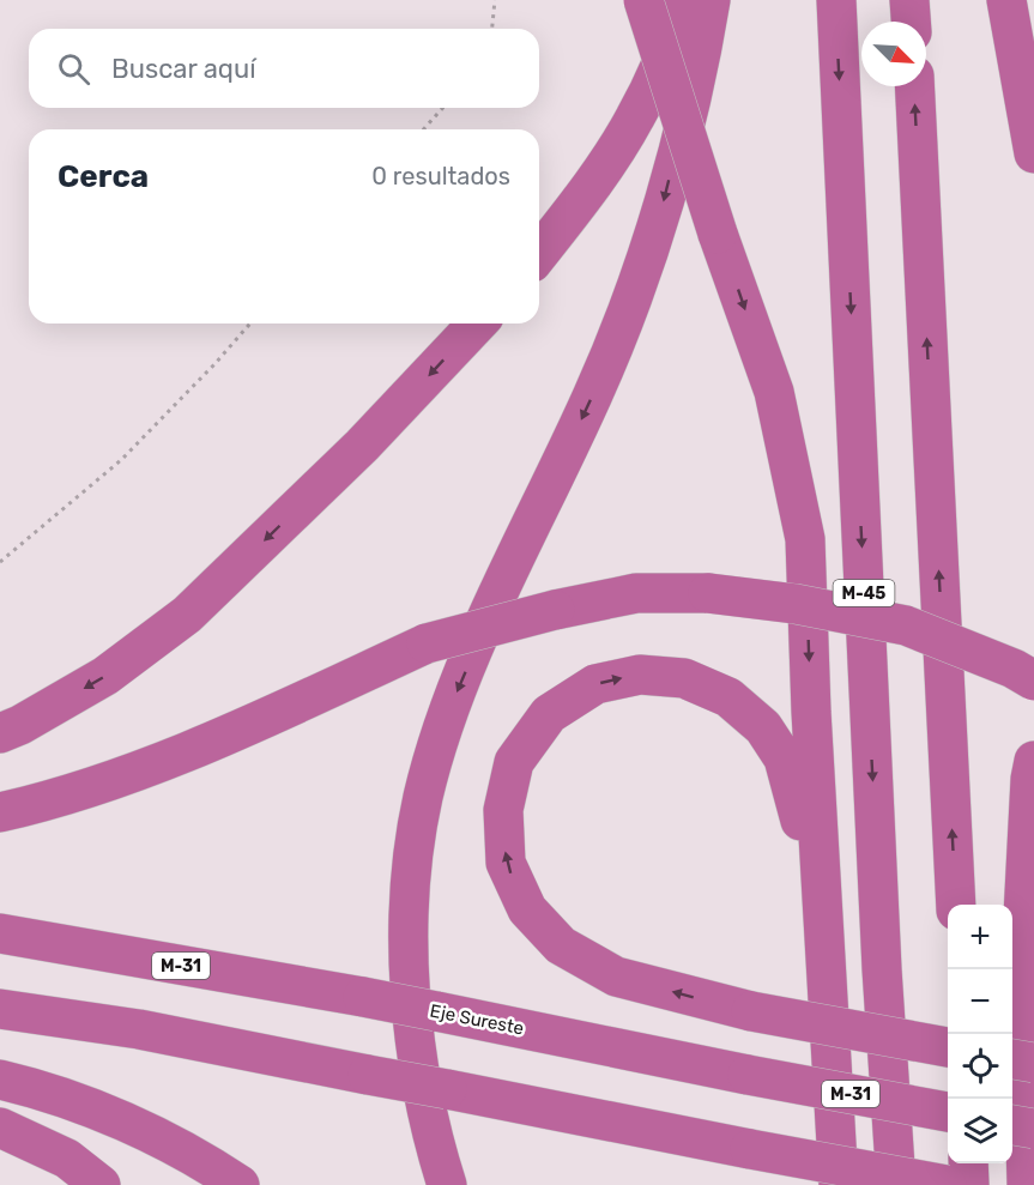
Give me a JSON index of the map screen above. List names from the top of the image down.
{
  "streets": {
    "highway": ["M-45", "M-31", "Eje Sureste"]
  },
  "north": "bottom right",
  "page": {
    "search": "Buscar aquí",
    "heading": ["Cerca", "0 resultados"],
    "map_buttons": ["+", "−"]
  }
}
